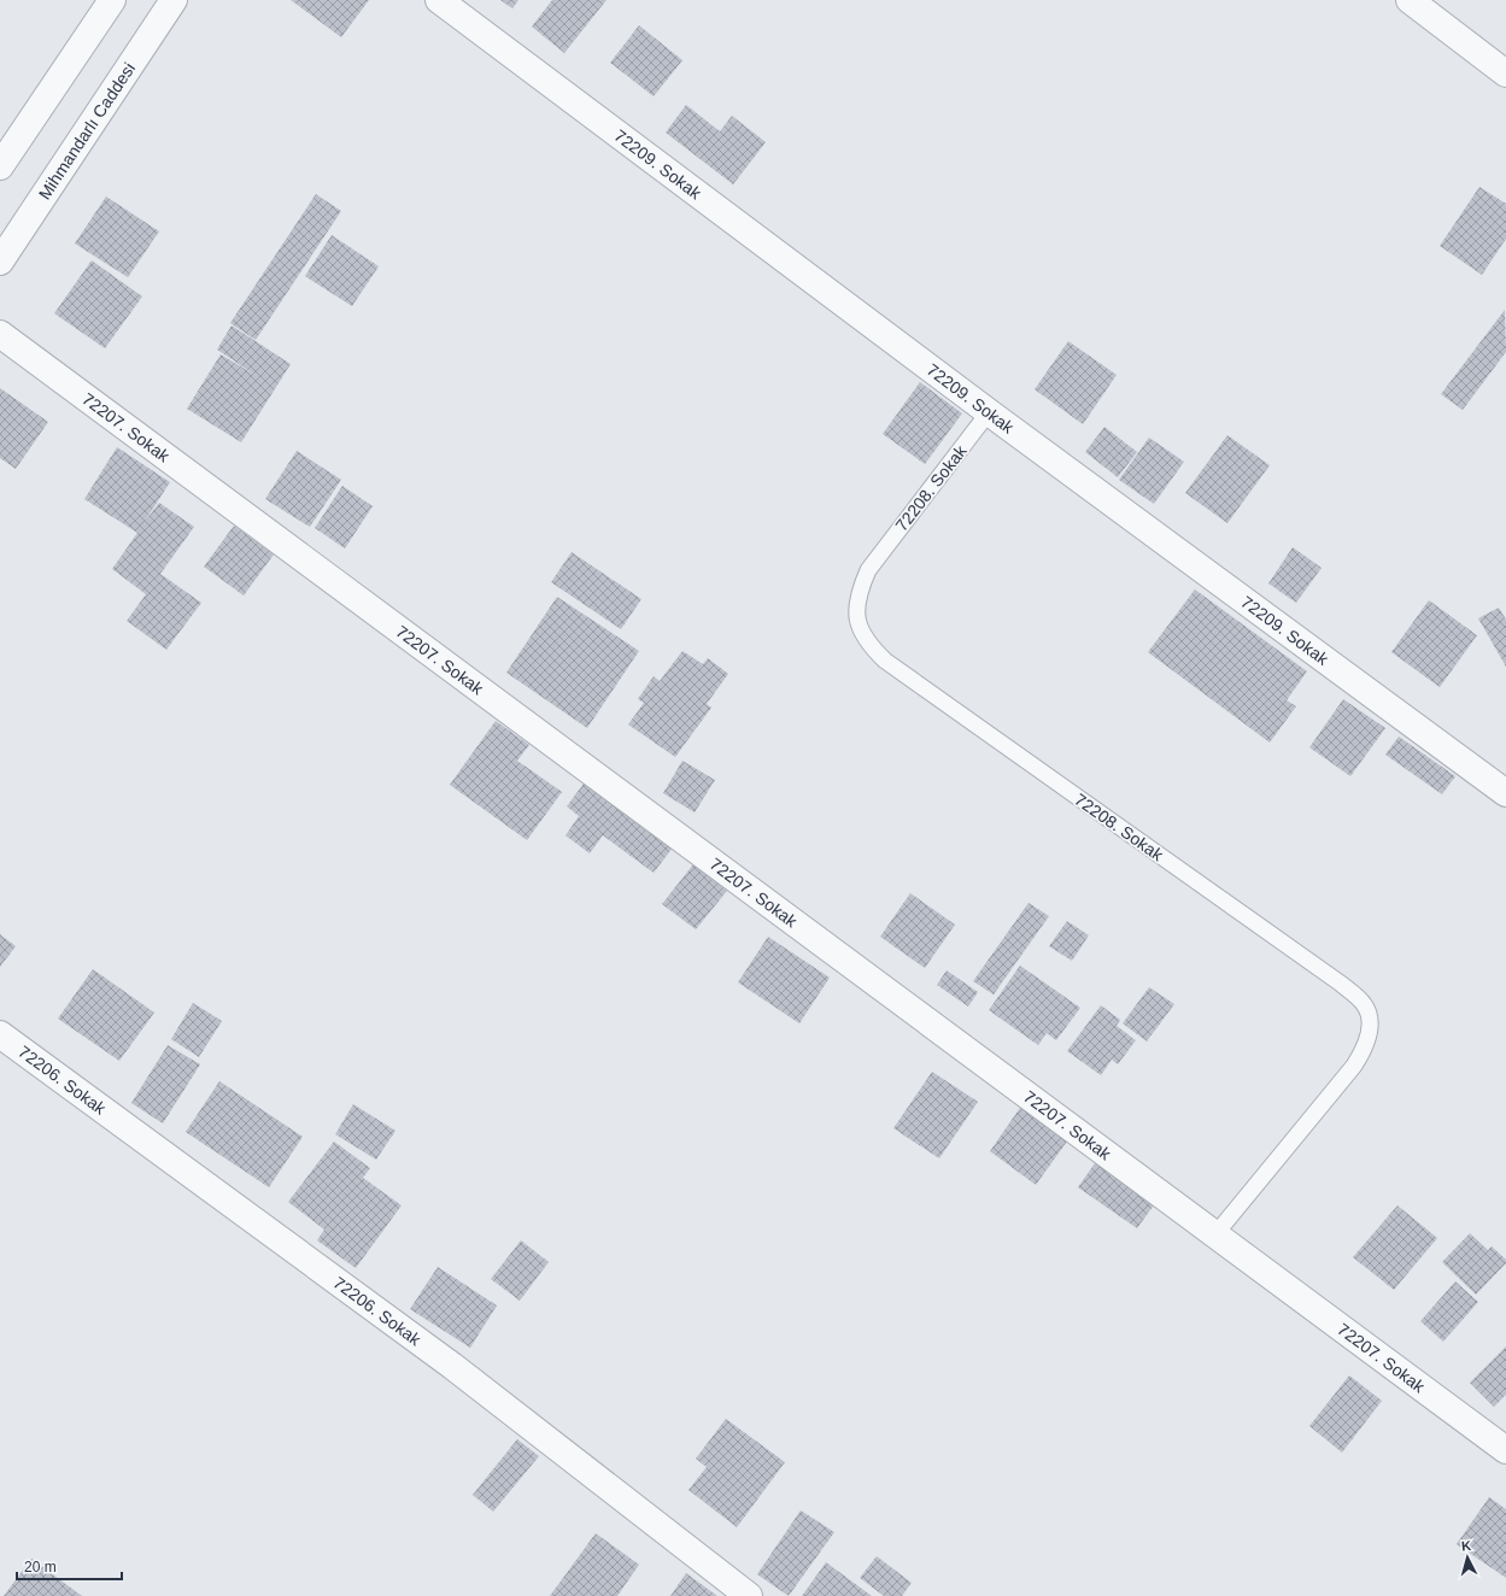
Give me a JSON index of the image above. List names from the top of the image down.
{
  "streets": {
    "street": [
      "Mihmandarlı Caddesi",
      "72209. Sokak",
      "72207. Sokak",
      "72206. Sokak"
    ],
    "lane": ["72208. Sokak"]
  },
  "crossings": [
    ["72209. Sokak", "72208. Sokak"],
    ["72207. Sokak", "72208. Sokak"]
  ],
  "scale_bar": "20 m",
  "north": "top"
}
